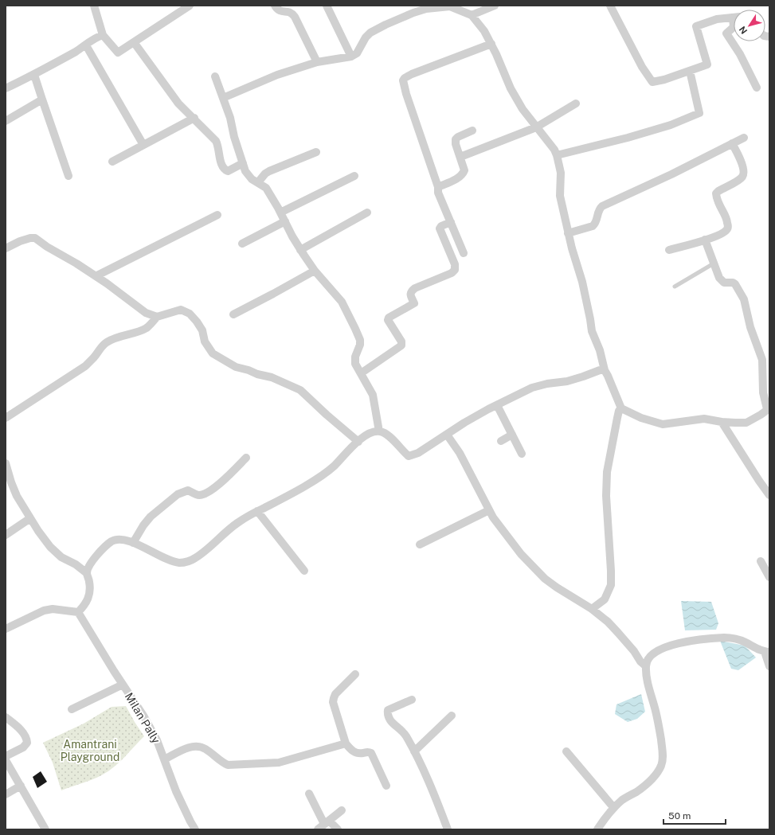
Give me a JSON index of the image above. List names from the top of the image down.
{
  "streets": {
    "street": ["Milan Pally"]
  },
  "parks": ["Amantrani Playground"],
  "scale_bar": "50 m",
  "north": "bottom left"
}
